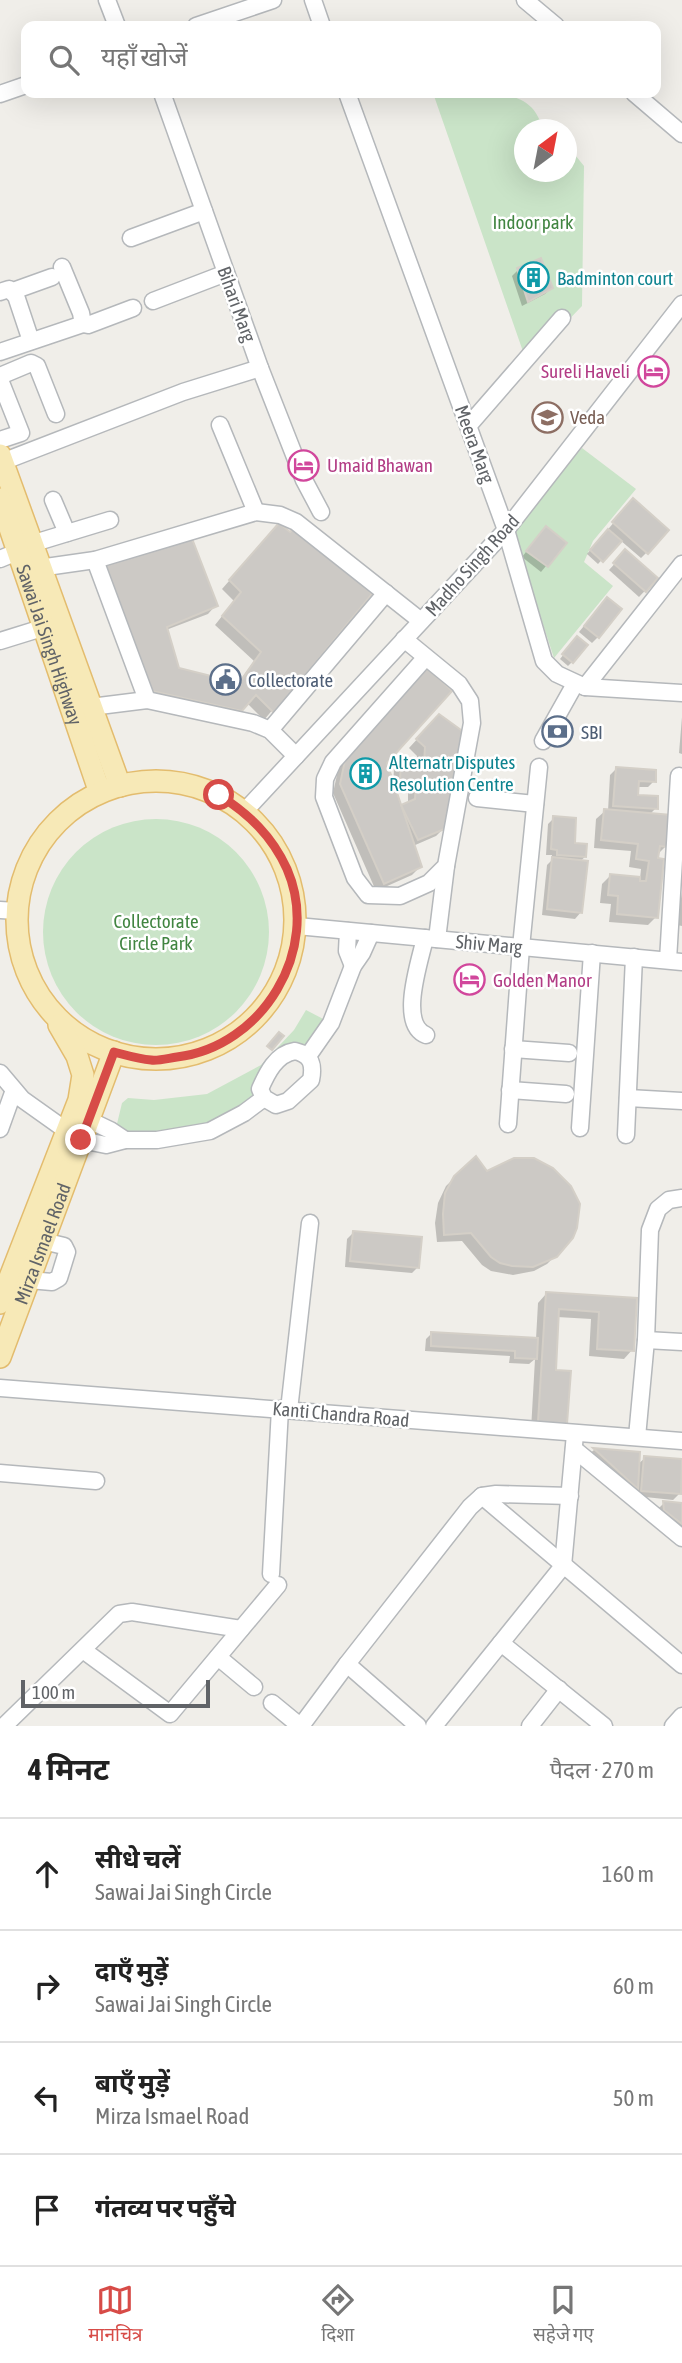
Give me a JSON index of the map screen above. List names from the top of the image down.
{
  "streets": {
    "main road": ["Sawai Jai Singh Highway", "Mirza Ismael Road"],
    "street": [
      "Bihari Marg",
      "Meera Marg",
      "Madho Singh Road",
      "Shiv Marg",
      "Kanti Chandra Road"
    ]
  },
  "crossings": [
    ["Meera Marg", "Madho Singh Road"]
  ],
  "parks": ["Indoor park", "Collectorate Circle Park"],
  "places": {
    "building": ["Badminton court", "Alternatr Disputes Resolution Centre"],
    "hotel": ["Sureli Haveli", "Umaid Bhawan", "Golden Manor"],
    "school or university": ["Veda"],
    "public building": ["Collectorate"],
    "bank": ["SBI"]
  },
  "scale_bar": "100 m",
  "north": "top right",
  "page": {
    "search": "यहाँ खोजें",
    "scale": "100 m",
    "heading": ["4 मिनट", "पैदल · 270 m"],
    "list": [
      ["सीधे चलें", "Sawai Jai Singh Circle", "160 m"],
      ["दाएँ मुड़ें", "Sawai Jai Singh Circle", "60 m"],
      ["बाएँ मुड़ें", "Mirza Ismael Road", "50 m"],
      "गंतव्य पर पहुँचे"
    ],
    "nav": ["मानचित्र", "दिशा", "सहेजे गए"]
  }
}
